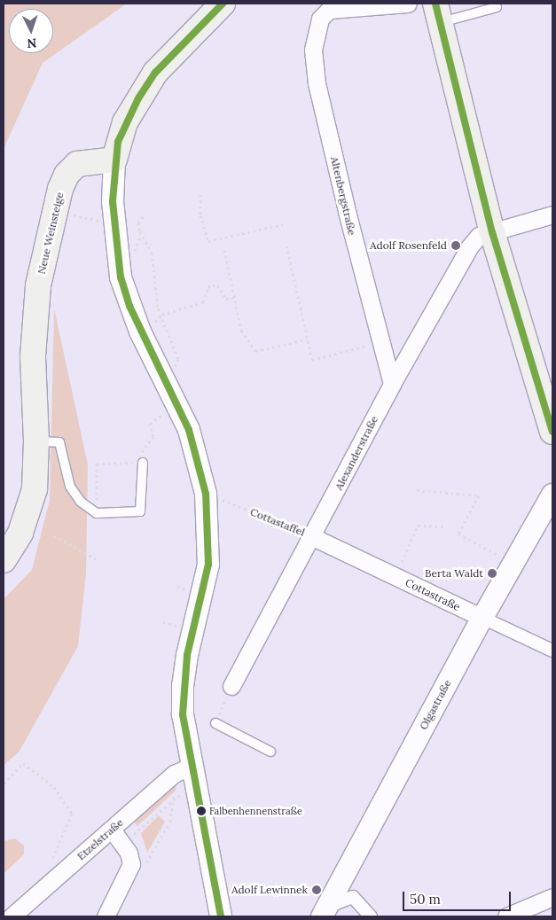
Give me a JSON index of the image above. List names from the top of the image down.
{
  "streets": {
    "main road": ["Neue Weinsteige"],
    "street": [
      "Altenbergstraße",
      "Alexanderstraße",
      "Cottastraße",
      "Olgastraße",
      "Etzelstraße"
    ],
    "path": ["Cottastaffel"]
  },
  "crossings": [
    ["Altenbergstraße", "Alexanderstraße"],
    ["Alexanderstraße", "Cottastaffel"],
    ["Alexanderstraße", "Cottastraße"],
    ["Cottastaffel", "Cottastraße"],
    ["Cottastraße", "Olgastraße"]
  ],
  "places": [
    "Adolf Rosenfeld",
    "Berta Waldt",
    "Falbenhennenstraße",
    "Adolf Lewinnek"
  ],
  "scale_bar": "50 m",
  "north": "bottom"
}
